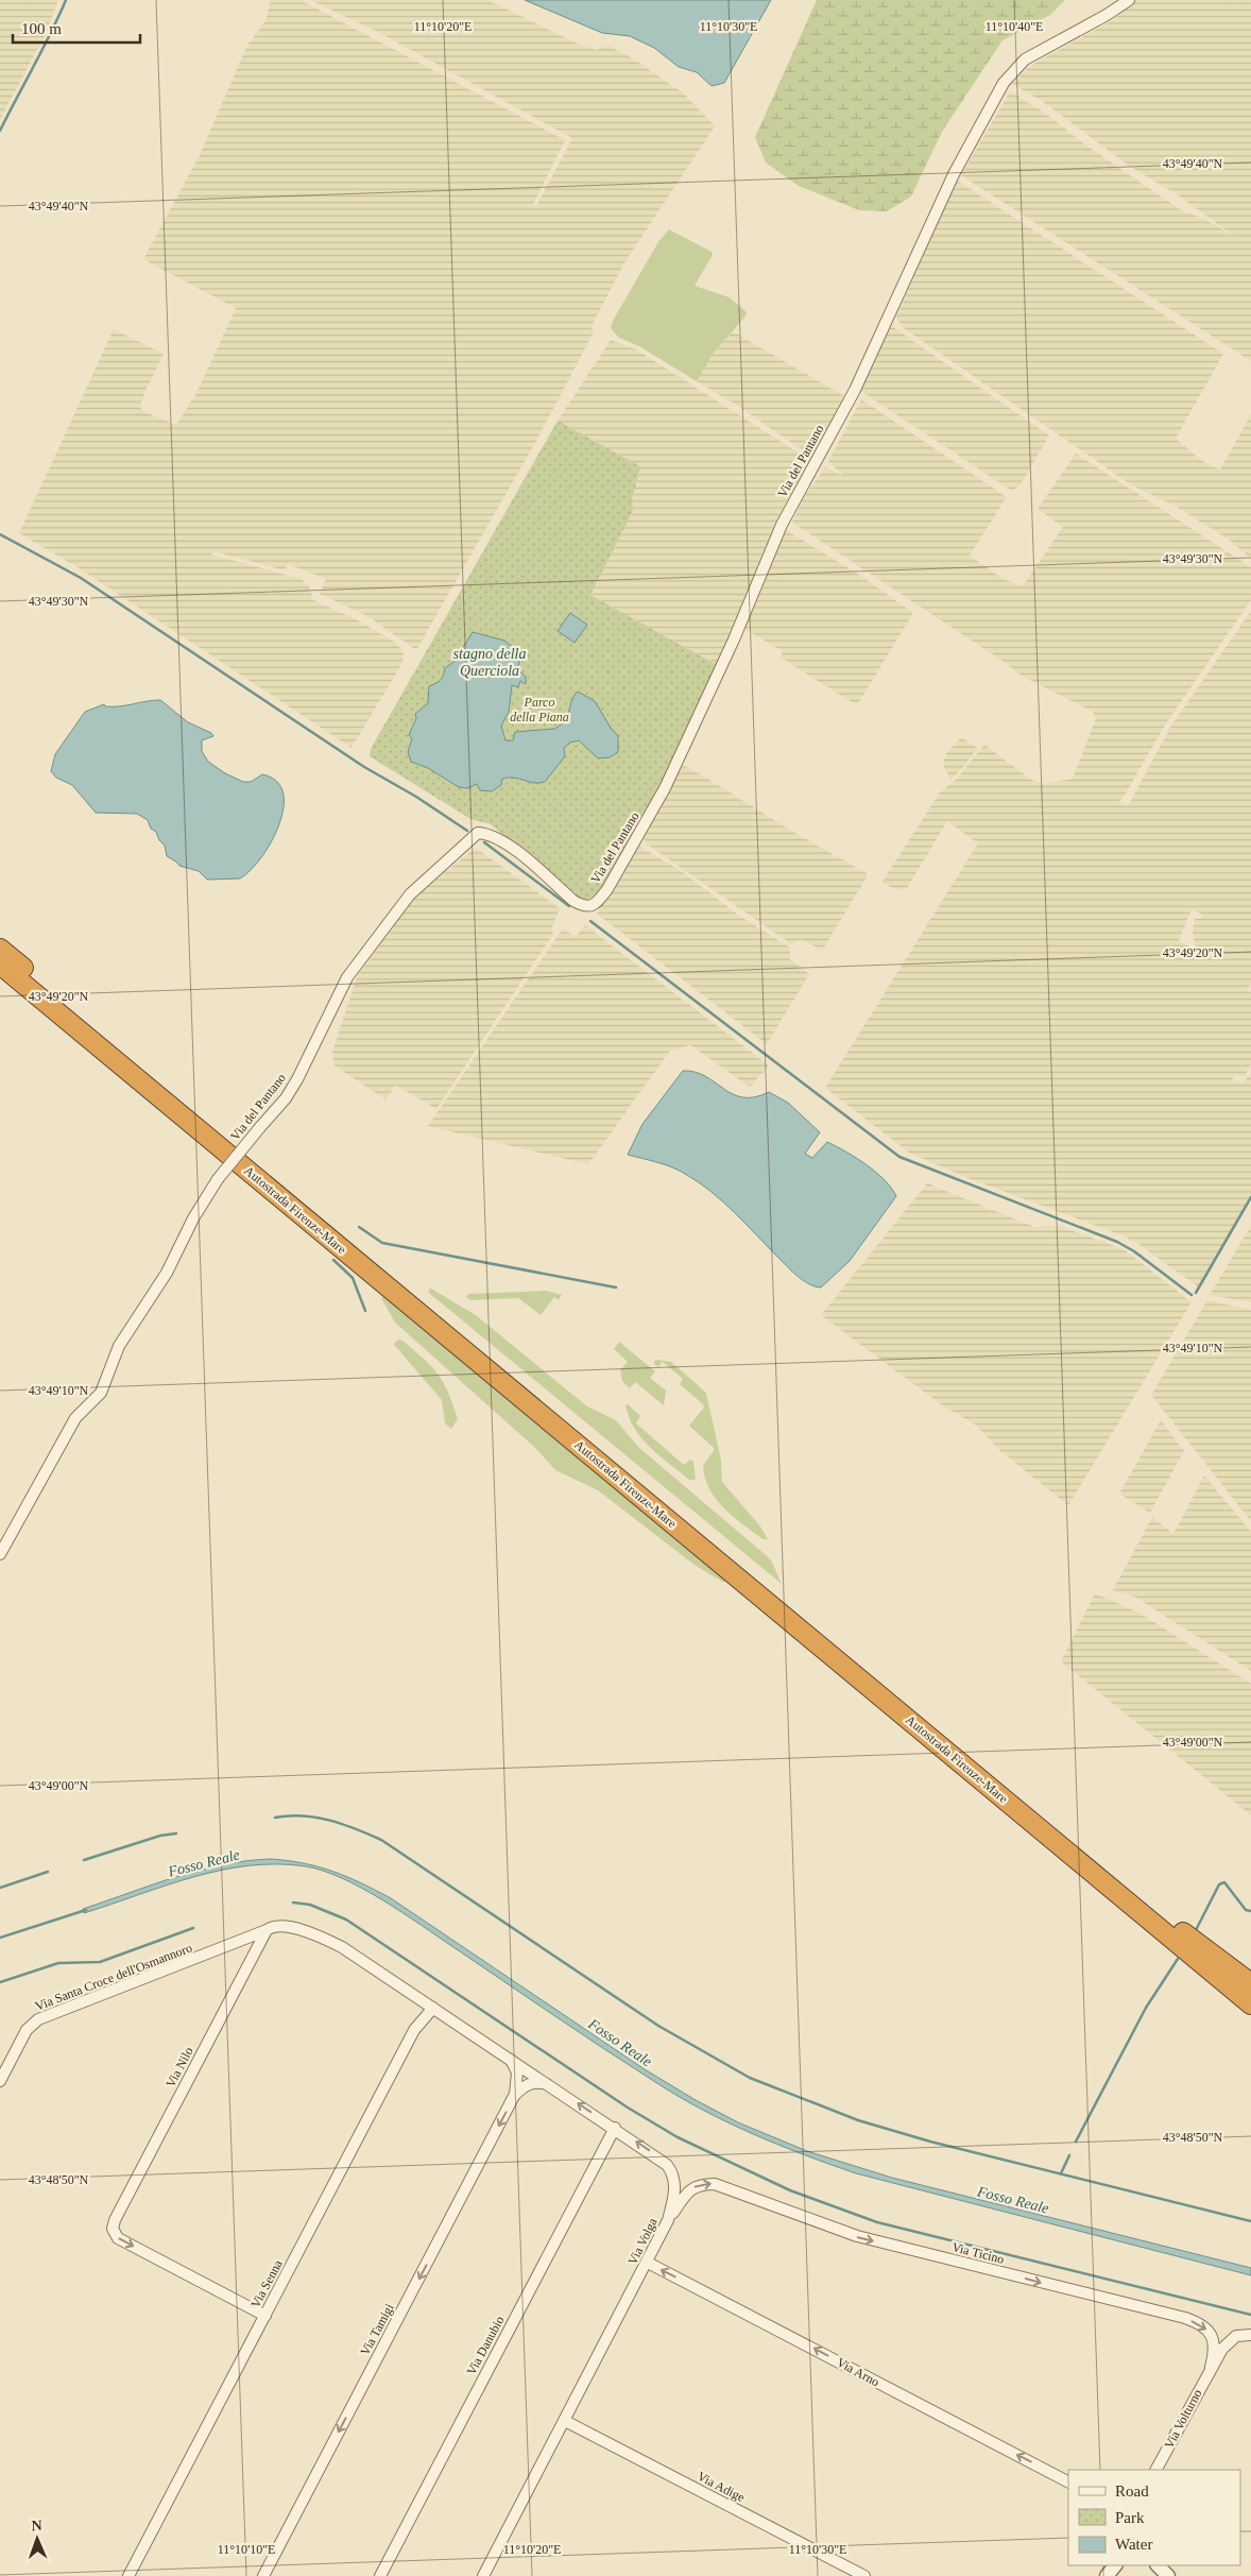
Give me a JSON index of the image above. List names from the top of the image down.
{
  "streets": {
    "highway": ["Autostrada Firenze-Mare"],
    "street": [
      "Via del Pantano",
      "Via Santa Croce dell'Osmannoro",
      "Via Nilo",
      "Via Volga",
      "Via Ticino",
      "Via Senna",
      "Via Tamigi",
      "Via Danubio",
      "Via Arno",
      "Via Volturno",
      "Via Adige"
    ]
  },
  "crossings": [
    ["Via Santa Croce dell'Osmannoro", "Via Nilo"],
    ["Via Nilo", "Via Senna"],
    ["Via Volga", "Via Ticino"],
    ["Via Volga", "Via Senna"],
    ["Via Volga", "Via Tamigi"],
    ["Via Volga", "Via Danubio"],
    ["Via Volga", "Via Arno"],
    ["Via Volga", "Via Adige"],
    ["Via Ticino", "Via Volturno"]
  ],
  "one_way": ["Via Ticino", "Via Tamigi", "Via Arno"],
  "water": ["stagno della Querciola", "Fosso Reale"],
  "parks": ["Parco della Piana"],
  "legend": ["Road", "Park", "Water"],
  "scale_bar": "100 m",
  "north": "top",
  "coordinates": [
    "11°10'20\"E",
    "11°10'30\"E",
    "11°10'40\"E",
    "43°49'40\"N",
    "43°49'30\"N",
    "43°49'20\"N",
    "43°49'10\"N",
    "43°49'00\"N",
    "43°48'50\"N",
    "11°10'10\"E"
  ]
}
